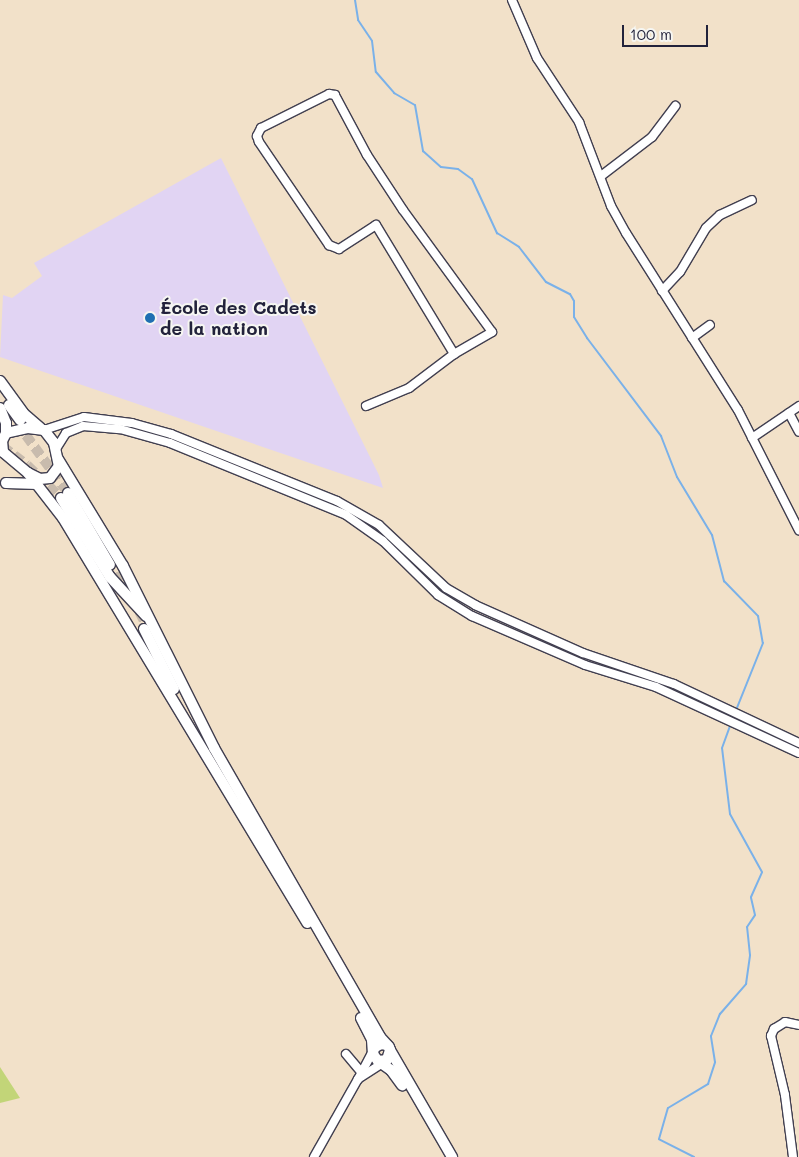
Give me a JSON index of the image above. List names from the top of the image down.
{
  "places": ["École des Cadets de la nation"],
  "scale_bar": "100 m"
}
